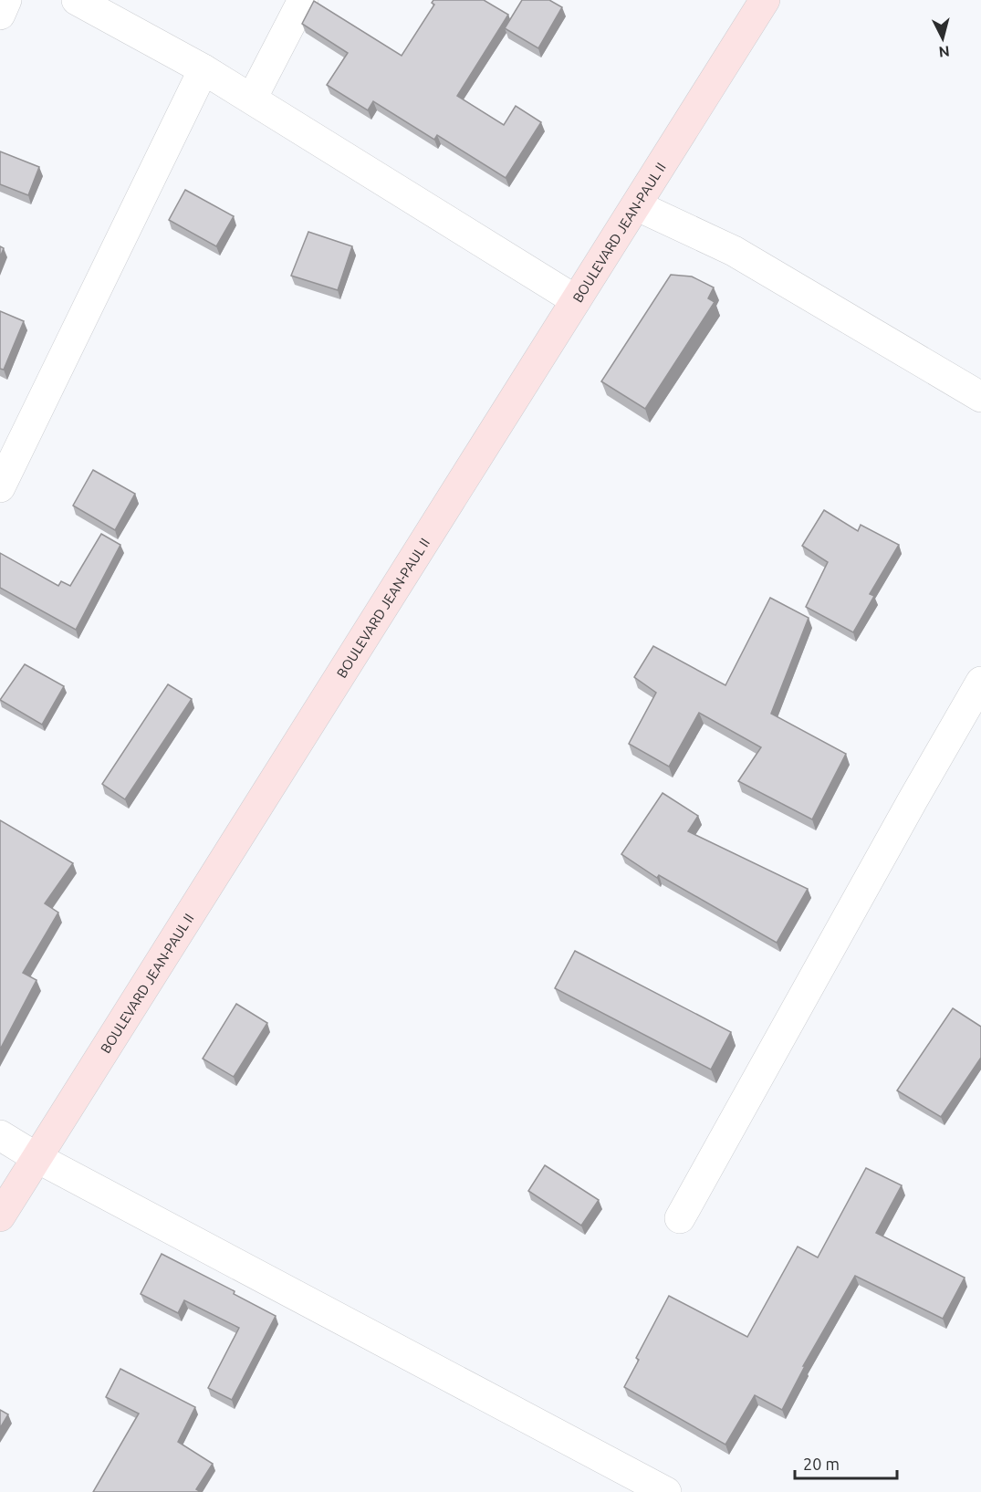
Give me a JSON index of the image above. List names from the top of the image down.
{
  "streets": {
    "main road": ["BOULEVARD JEAN-PAUL II"]
  },
  "scale_bar": "20 m",
  "north": "bottom"
}
